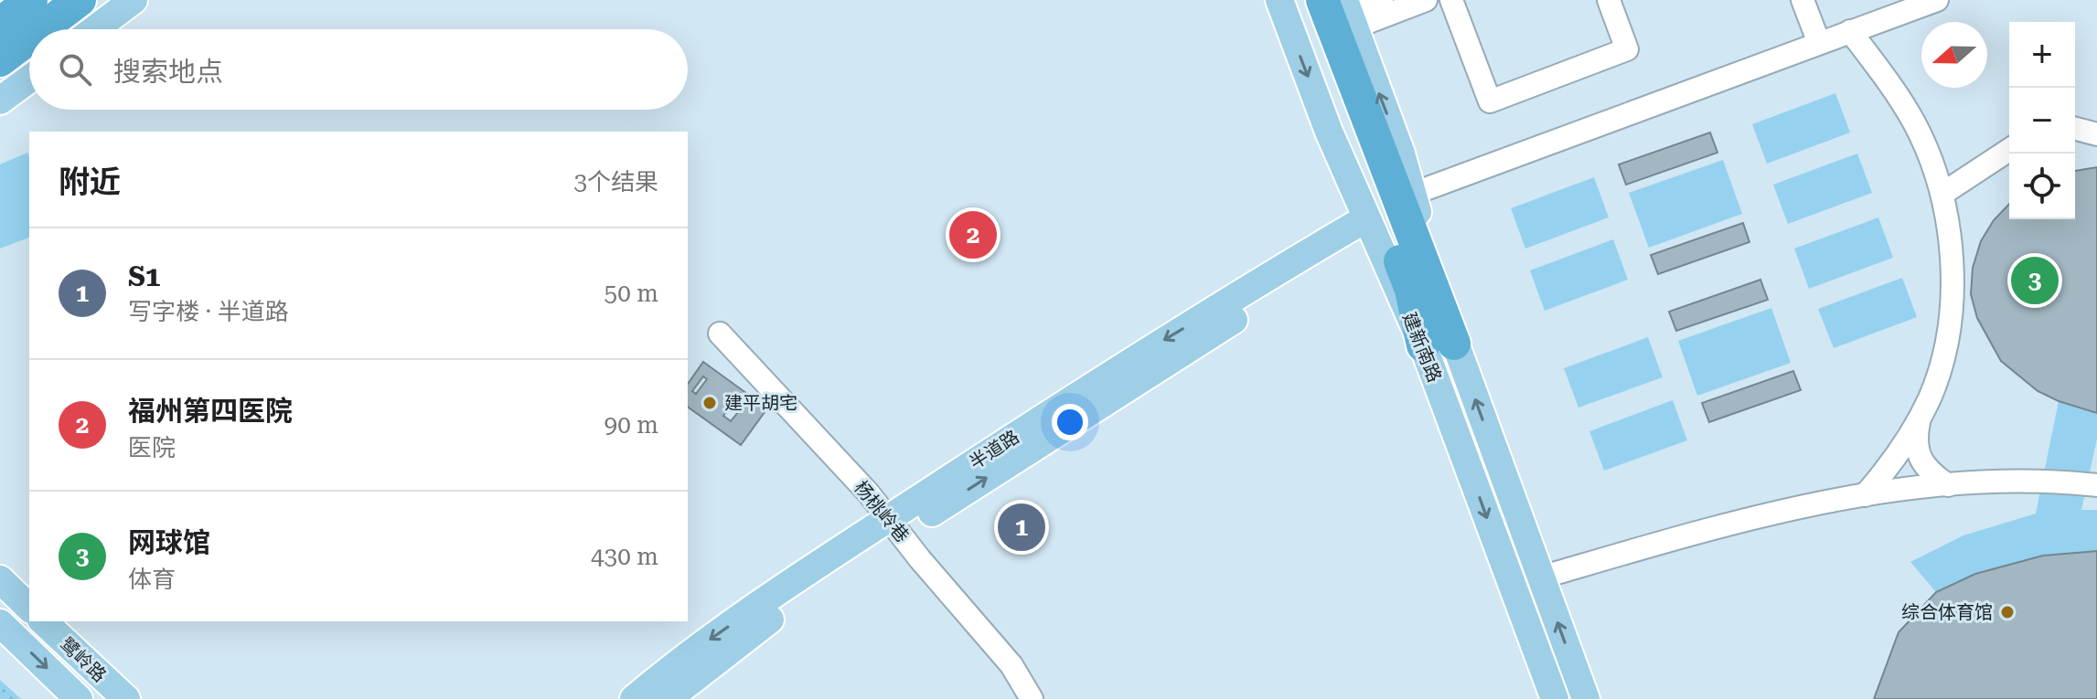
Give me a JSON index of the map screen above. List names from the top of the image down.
{
  "streets": {
    "main road": ["建新南路", "半道路", "鹭岭路"],
    "street": ["杨桃岭巷"]
  },
  "crossings": [
    ["建新南路", "半道路"],
    ["半道路", "杨桃岭巷"]
  ],
  "places": ["建平胡宅", "综合体育馆"],
  "north": "left",
  "page": {
    "map_buttons": ["+", "−"],
    "search": "搜索地点",
    "heading": ["附近", "3个结果"],
    "pins": ["2", "3", "1"],
    "list": [
      {
        "mark": "1",
        "name": "S1",
        "note": "写字楼 · 半道路",
        "value": "50 m"
      },
      {
        "mark": "2",
        "name": "福州第四医院",
        "note": "医院",
        "value": "90 m"
      },
      {
        "mark": "3",
        "name": "网球馆",
        "note": "体育",
        "value": "430 m"
      }
    ]
  }
}
